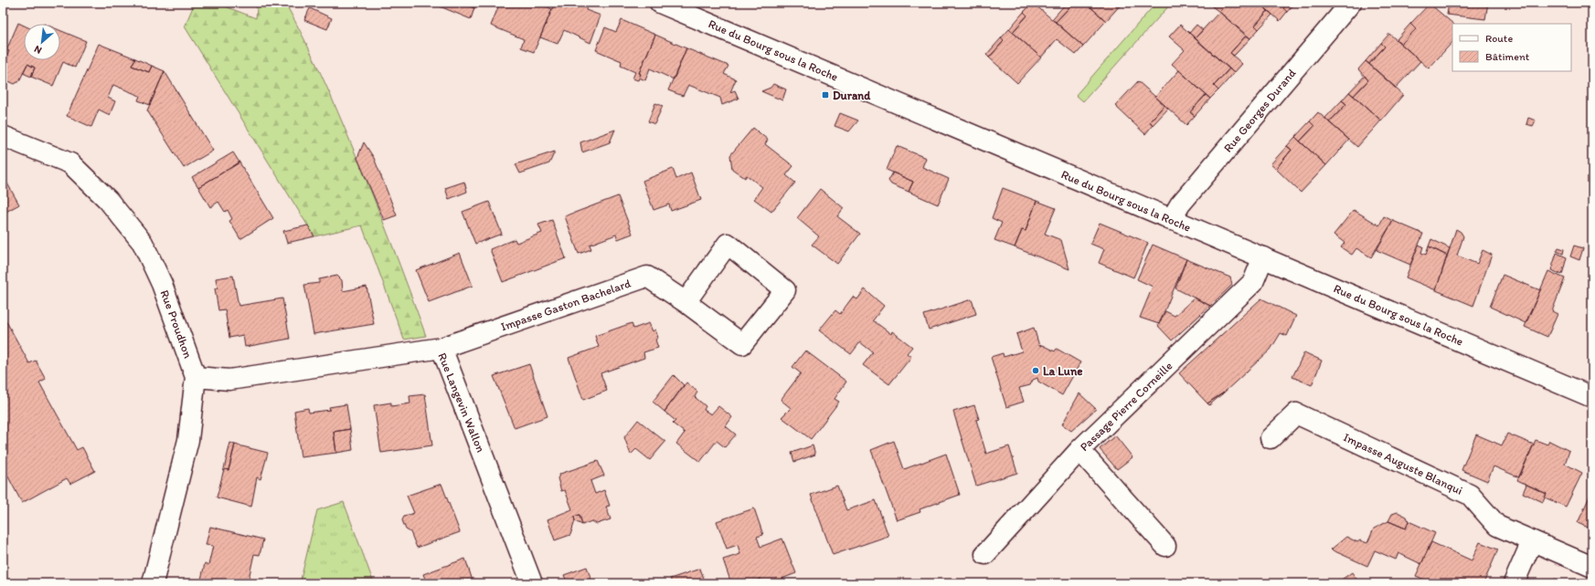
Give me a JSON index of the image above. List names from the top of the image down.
{
  "streets": {
    "street": [
      "Rue du Bourg sous la Roche",
      "Rue Georges Durand",
      "Impasse Gaston Bachelard",
      "Rue Proudhon",
      "Rue Langevin Wallon",
      "Passage Pierre Corneille",
      "Impasse Auguste Blanqui"
    ]
  },
  "crossings": [
    ["Rue du Bourg sous la Roche", "Rue Georges Durand"],
    ["Rue du Bourg sous la Roche", "Passage Pierre Corneille"],
    ["Impasse Gaston Bachelard", "Rue Langevin Wallon"],
    ["Rue Proudhon", "Rue Langevin Wallon"]
  ],
  "places": {
    "transit": ["Durand"],
    "other": ["La Lune"]
  },
  "legend": ["Route", "Bâtiment"],
  "north": "bottom left"
}
